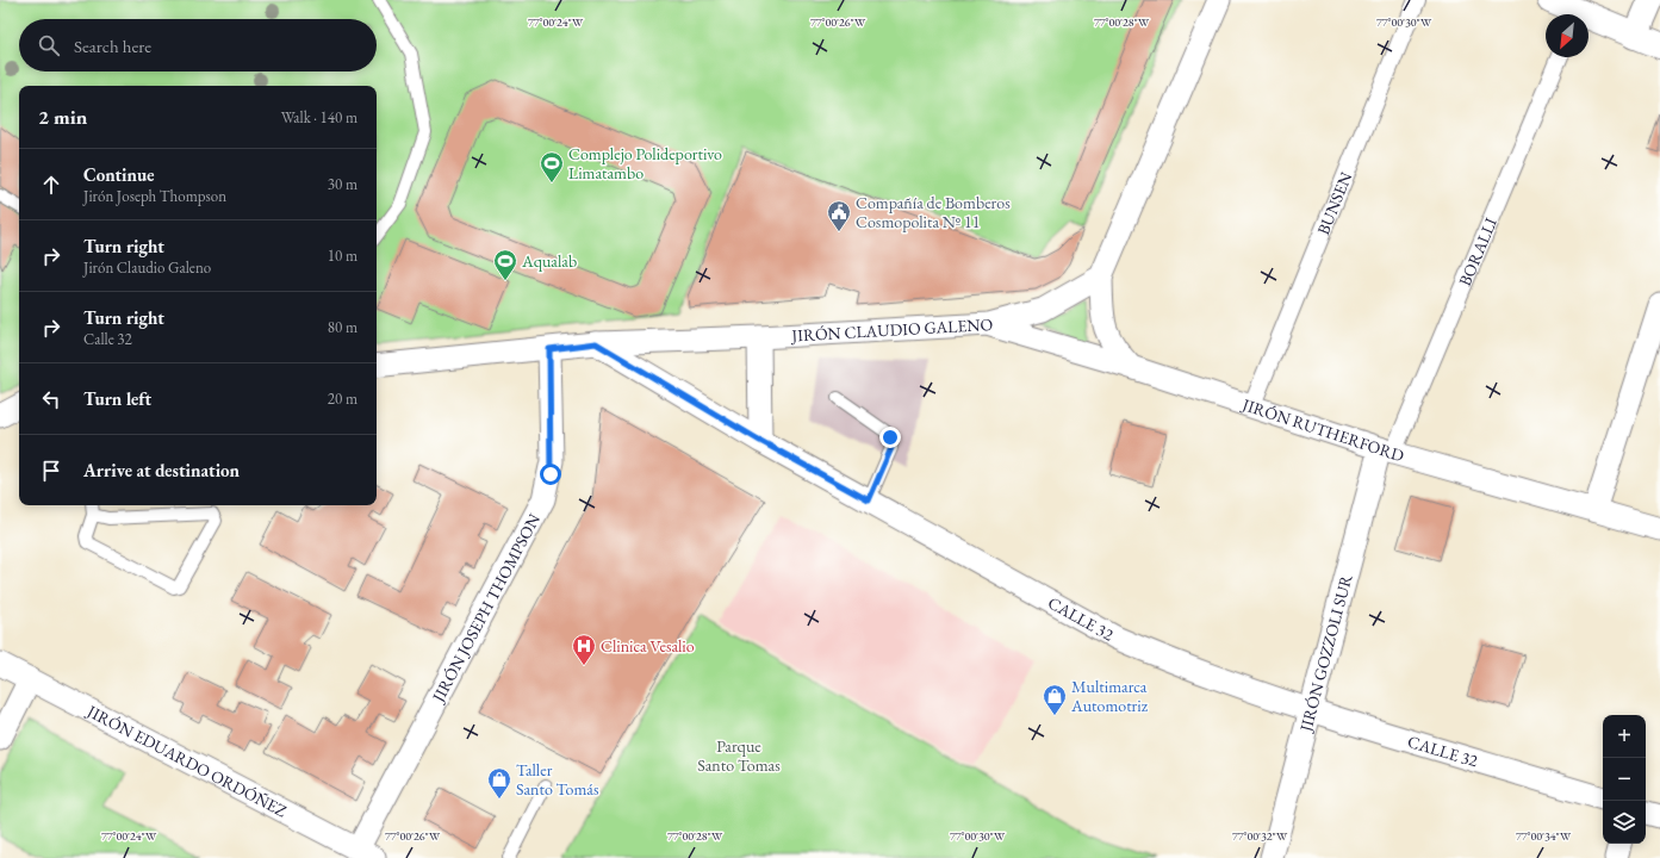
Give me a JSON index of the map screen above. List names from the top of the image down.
{
  "streets": {
    "street": [
      "BUNSEN",
      "BORALLI",
      "JIRÓN CLAUDIO GALENO",
      "JIRÓN RUTHERFORD",
      "JIRÓN JOSEPH THOMPSON",
      "CALLE 32",
      "JIRÓN GOZZOLI SUR",
      "JIRÓN EDUARDO ORDÓÑEZ"
    ]
  },
  "crossings": [
    ["BUNSEN", "JIRÓN RUTHERFORD"],
    ["BORALLI", "JIRÓN RUTHERFORD"],
    ["BORALLI", "JIRÓN GOZZOLI SUR"],
    ["JIRÓN CLAUDIO GALENO", "JIRÓN RUTHERFORD"],
    ["JIRÓN CLAUDIO GALENO", "JIRÓN JOSEPH THOMPSON"],
    ["JIRÓN CLAUDIO GALENO", "CALLE 32"],
    ["JIRÓN RUTHERFORD", "JIRÓN GOZZOLI SUR"],
    ["JIRÓN JOSEPH THOMPSON", "JIRÓN EDUARDO ORDÓÑEZ"],
    ["CALLE 32", "JIRÓN GOZZOLI SUR"]
  ],
  "parks": ["Parque Santo Tomas"],
  "places": {
    "sports": ["Complejo Polideportivo Limatambo", "Aqualab"],
    "public building": ["Compañía de Bomberos Cosmopolita Nº 11"],
    "hospital": ["Clinica Vesalio"],
    "shop": ["Multimarca Automotriz", "Taller Santo Tomás"]
  },
  "north": "bottom left",
  "page": {
    "search": "Search here",
    "heading": ["2 min", "Walk · 140 m"],
    "list": [
      ["Continue", "Jirón Joseph Thompson", "30 m"],
      ["Turn right", "Jirón Claudio Galeno", "10 m"],
      ["Turn right", "Calle 32", "80 m"],
      ["Turn left", "20 m"],
      "Arrive at destination"
    ],
    "map_buttons": ["+", "−"]
  },
  "coordinates": [
    "77°00'24\"W",
    "77°00'26\"W",
    "77°00'28\"W",
    "77°00'30\"W",
    "77°00'32\"W",
    "77°00'34\"W"
  ]
}
